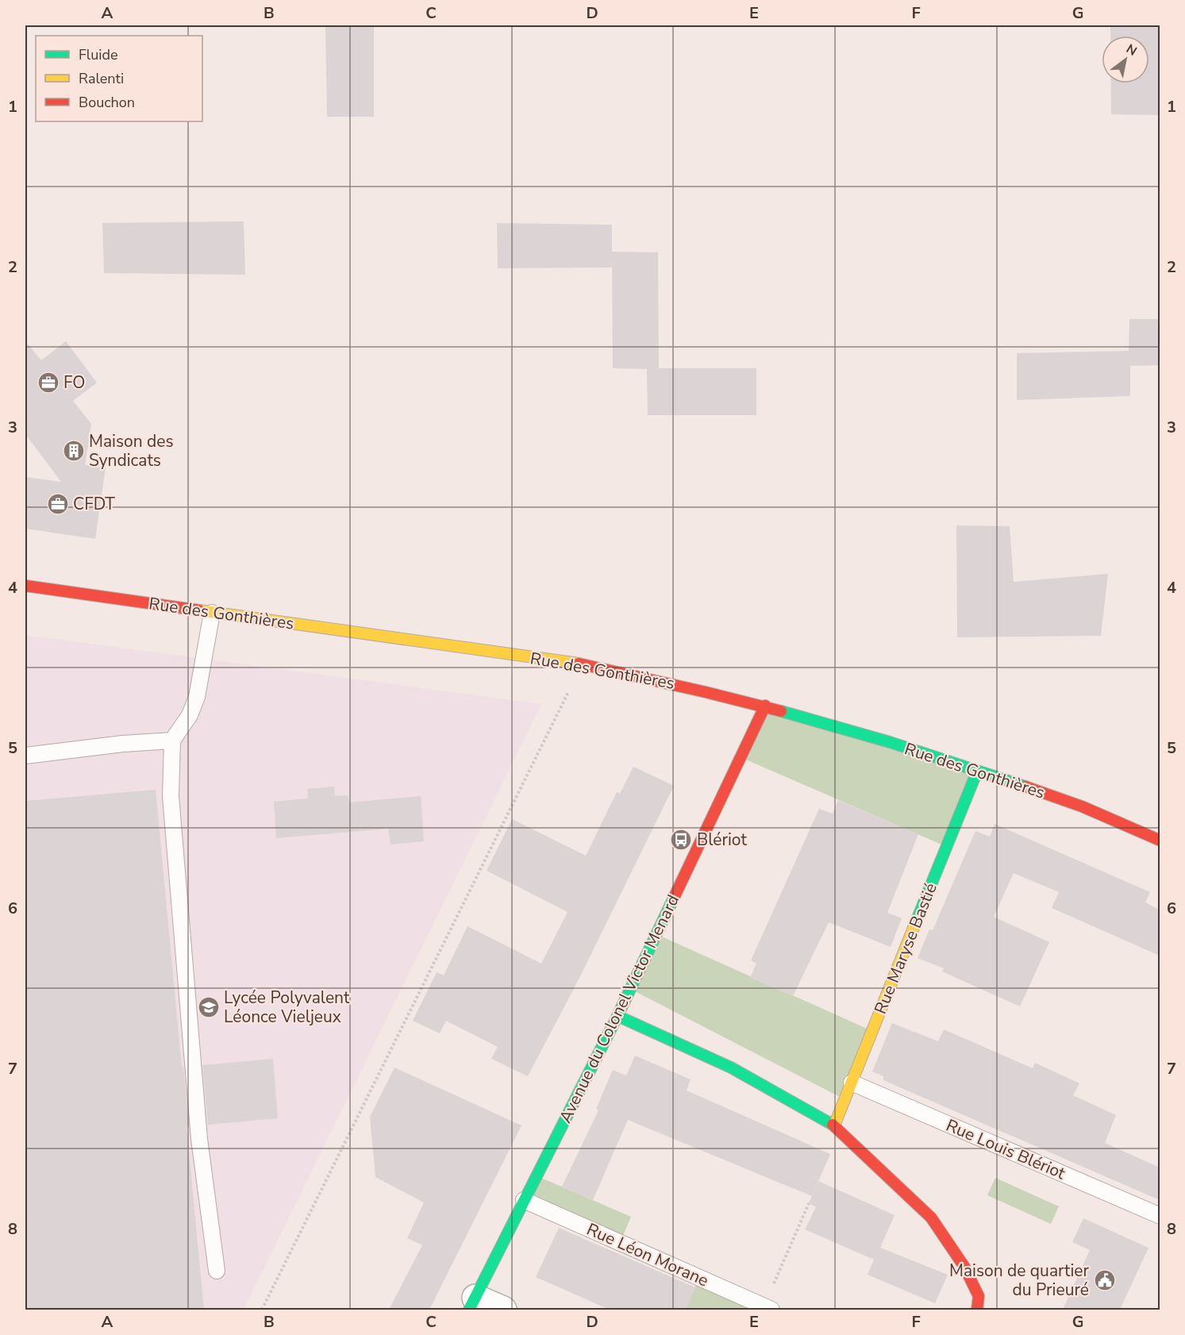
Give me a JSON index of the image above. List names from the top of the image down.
{
  "streets": {
    "street": ["Rue des Gonthières", "Rue Maryse Bastié", "Avenue du Colonel Victor Menard"],
    "lane": ["Rue Louis Blériot", "Rue Léon Morane"]
  },
  "crossings": [
    ["Rue des Gonthières", "Rue Maryse Bastié"],
    ["Rue des Gonthières", "Avenue du Colonel Victor Menard"],
    ["Rue Maryse Bastié", "Rue Louis Blériot"],
    ["Avenue du Colonel Victor Menard", "Rue Léon Morane"]
  ],
  "places": {
    "office": ["FO", "CFDT"],
    "building": ["Maison des Syndicats"],
    "bus stop": ["Blériot"],
    "school or university": ["Lycée Polyvalent Léonce Vieljeux"],
    "public building": ["Maison de quartier du Prieuré"]
  },
  "legend": ["Fluide", "Ralenti", "Bouchon"],
  "north": "top right",
  "grid": {
    "columns": [
      "A",
      "B",
      "C",
      "D",
      "E",
      "F",
      "G"
    ],
    "rows": [
      "1",
      "2",
      "3",
      "4",
      "5",
      "6",
      "7",
      "8"
    ]
  }
}
